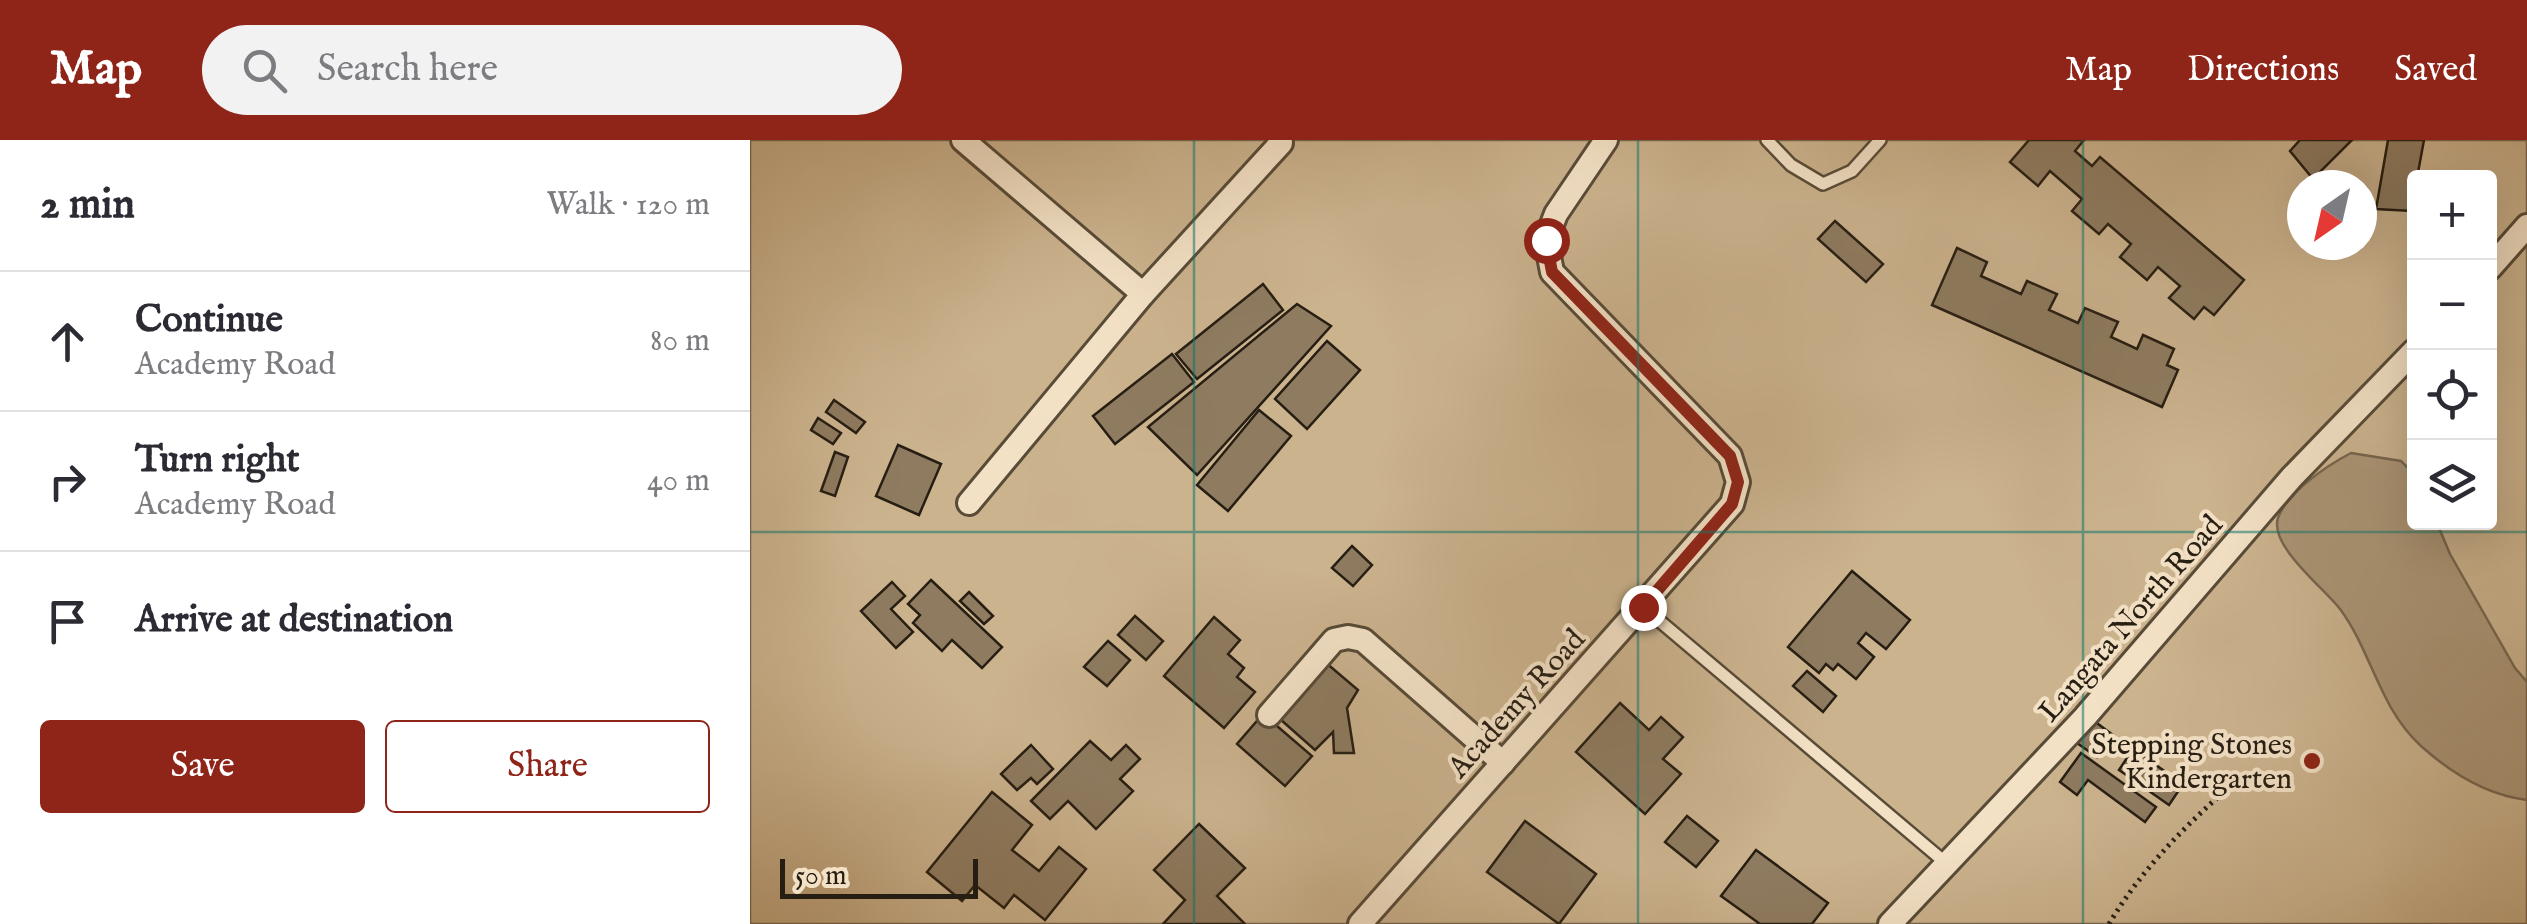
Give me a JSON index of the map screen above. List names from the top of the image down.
{
  "streets": {
    "street": ["Langata North Road", "Academy Road"]
  },
  "places": ["Stepping Stones Kindergarten"],
  "scale_bar": "50 m",
  "north": "bottom left",
  "page": {
    "header": "Map",
    "search": "Search here",
    "nav": ["Map", "Directions", "Saved"],
    "heading": ["2 min", "Walk · 120 m"],
    "map_buttons": ["+", "−"],
    "list": [
      ["Continue", "Academy Road", "80 m"],
      ["Turn right", "Academy Road", "40 m"],
      "Arrive at destination"
    ],
    "buttons": ["Save", "Share"],
    "scale": "50 m"
  }
}
